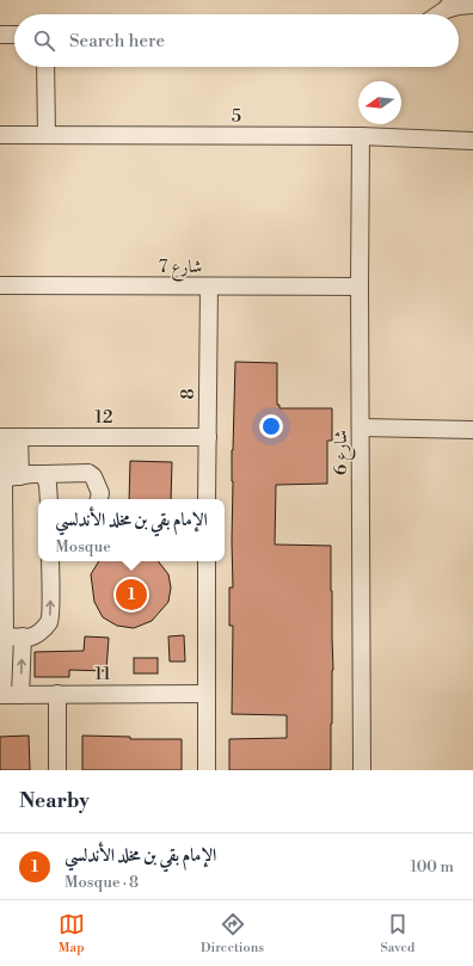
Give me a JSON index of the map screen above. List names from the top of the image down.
{
  "streets": {
    "street": [
      "5",
      "شارع 7",
      "8",
      "12",
      "شارع 6",
      "11"
    ]
  },
  "crossings": [
    ["5", "شارع 6"],
    ["شارع 7", "8"],
    ["شارع 7", "شارع 6"],
    ["8", "12"]
  ],
  "north": "left",
  "page": {
    "search": "Search here",
    "popup": ["الإمام بقي بن مخلد الأندلسي", "Mosque"],
    "pins": "1",
    "heading": "Nearby",
    "list": [
      {
        "mark": "1",
        "name": "الإمام بقي بن مخلد الأندلسي",
        "note": "Mosque · 8",
        "value": "100 m"
      }
    ],
    "nav": ["Map", "Directions", "Saved"]
  }
}
